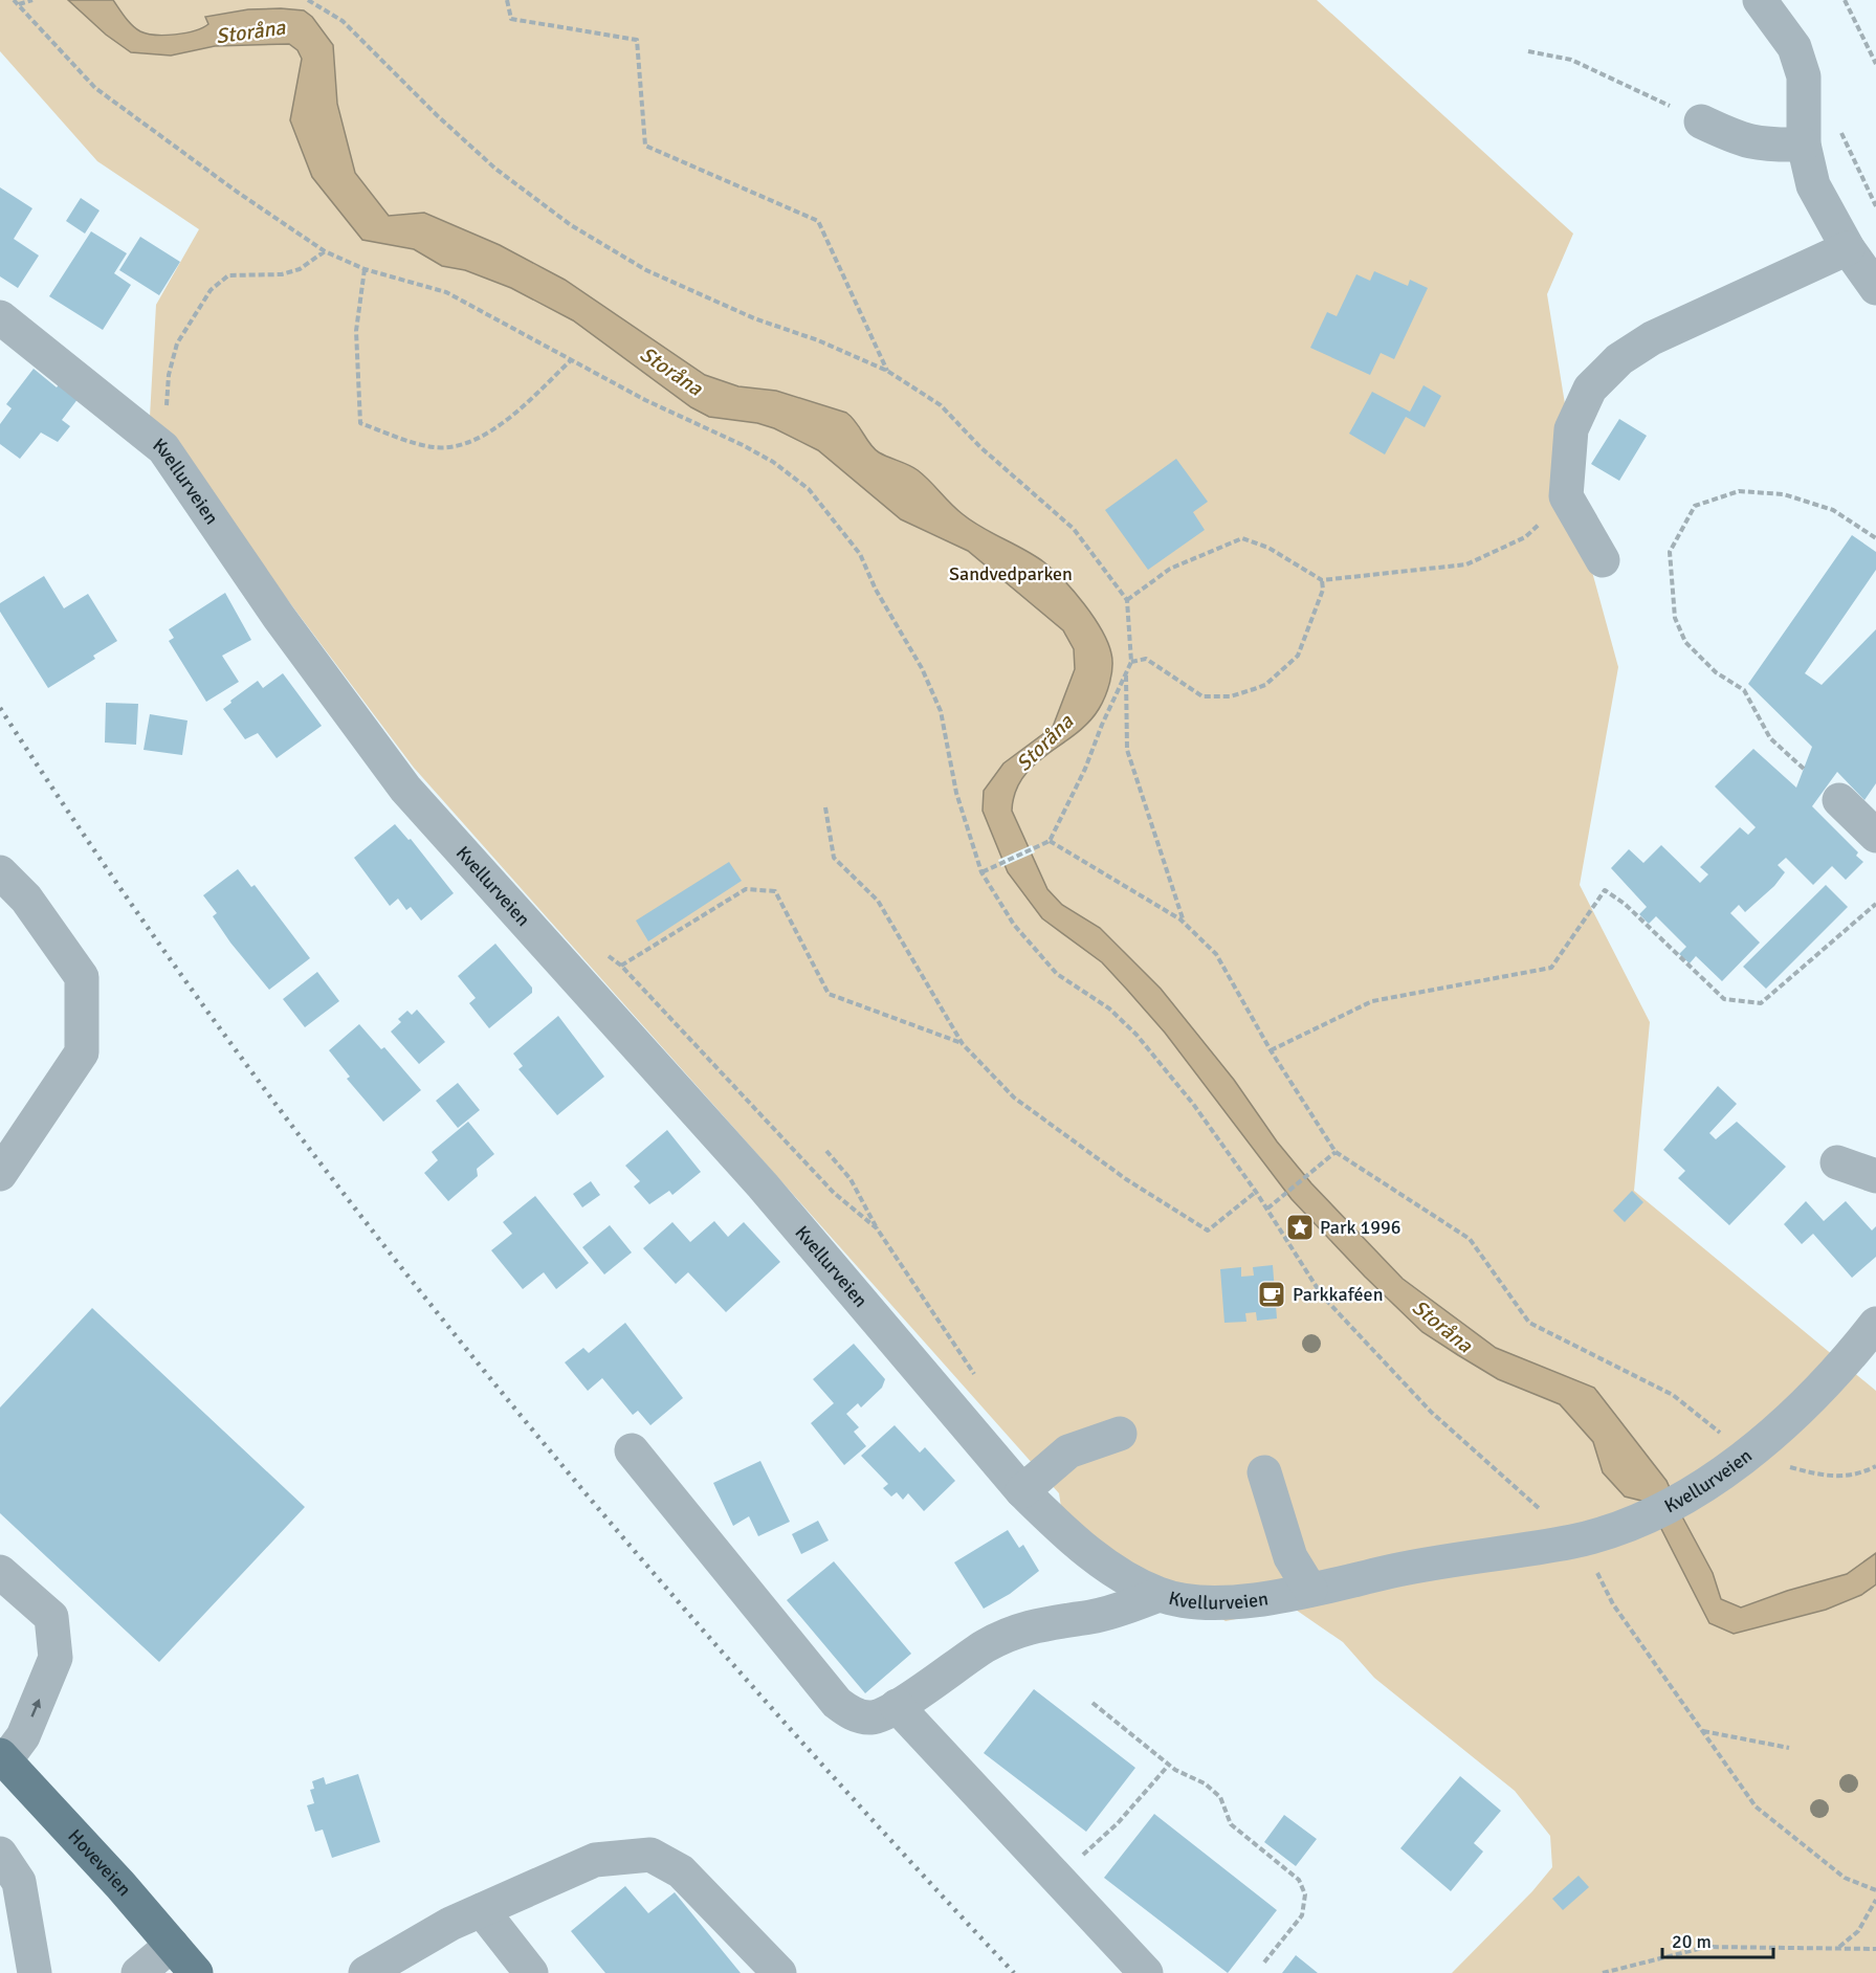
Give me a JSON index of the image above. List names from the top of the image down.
{
  "streets": {
    "main road": ["Hoveveien"],
    "street": ["Kvellurveien"]
  },
  "water": ["Storåna"],
  "parks": ["Sandvedparken"],
  "places": {
    "place": ["Park 1996"],
    "cafe": ["Parkkaféen"]
  },
  "scale_bar": "20 m"
}
